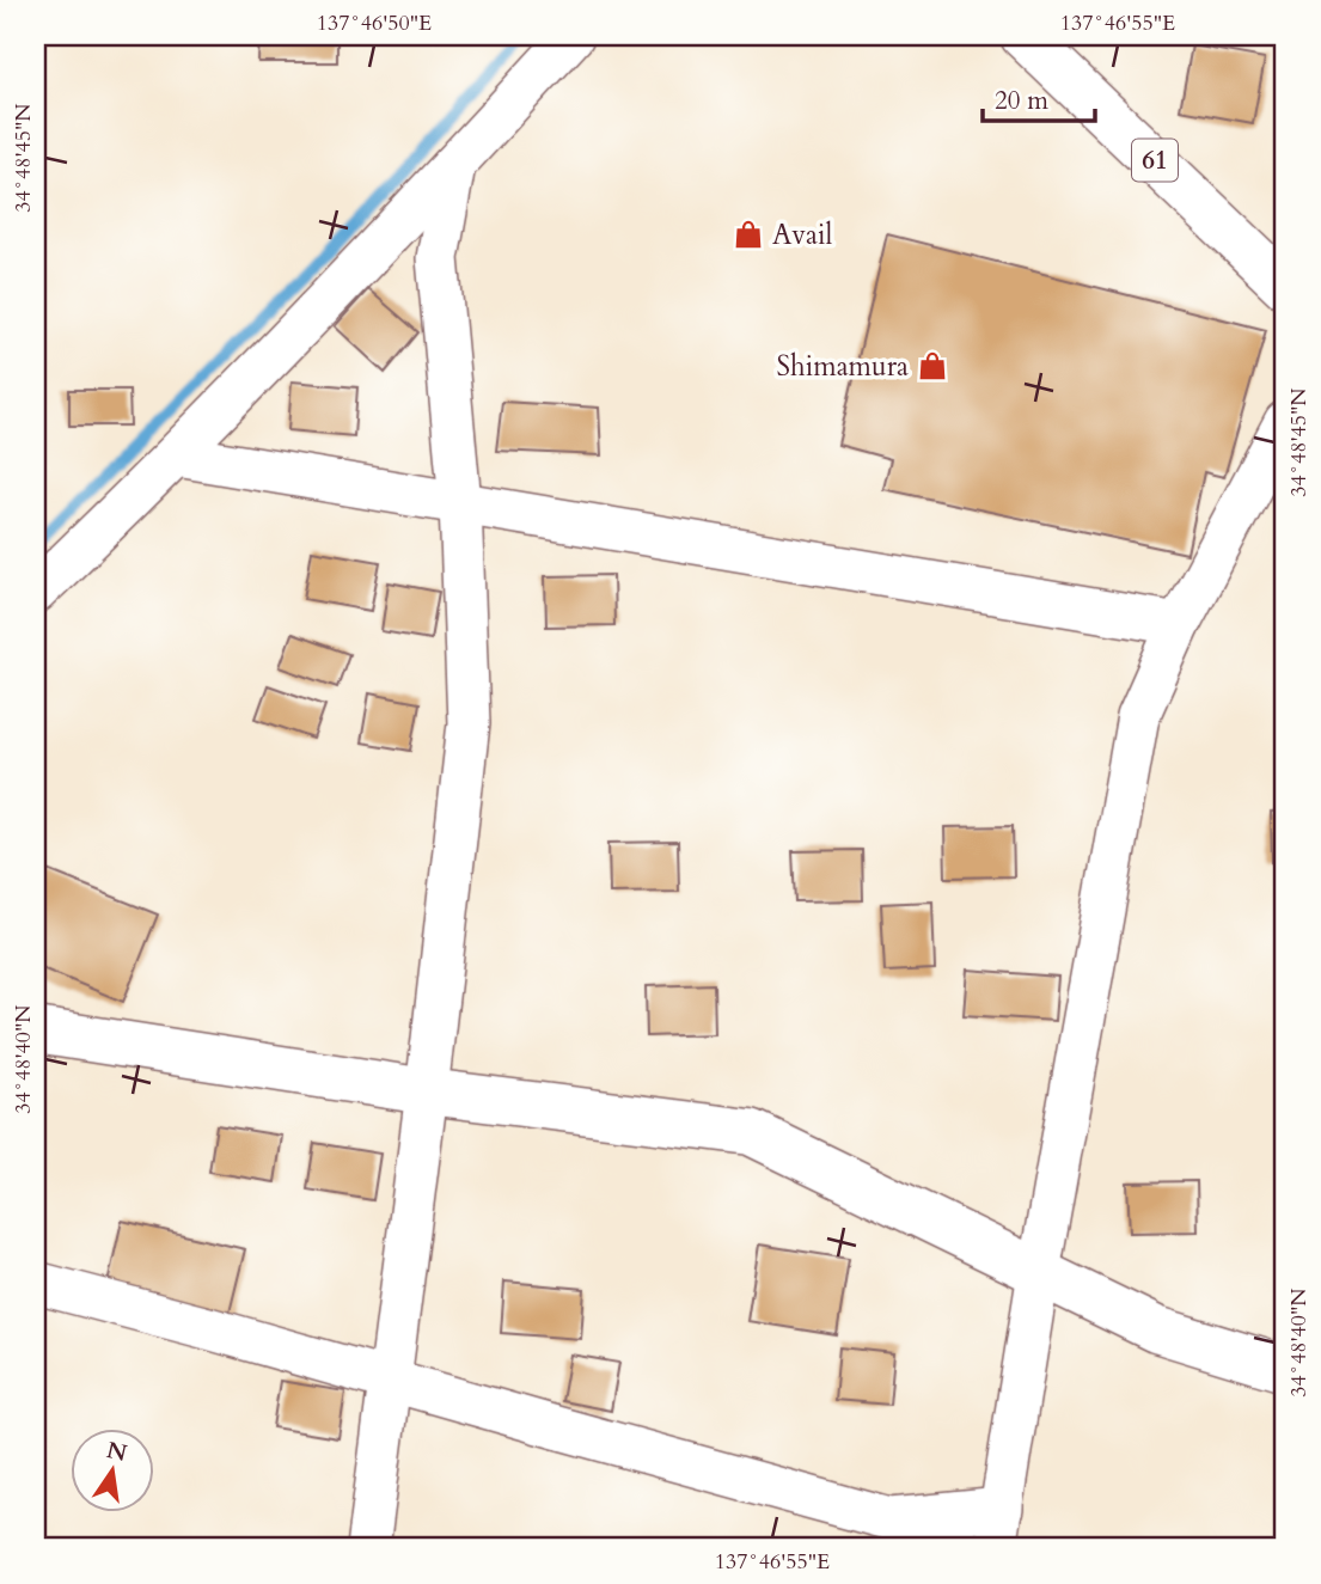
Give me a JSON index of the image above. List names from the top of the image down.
{
  "streets": {
    "street": ["61"]
  },
  "places": {
    "shop": ["Avail", "Shimamura"]
  },
  "scale_bar": "20 m",
  "north": "top",
  "coordinates": [
    "137°46'50\"E",
    "137°46'55\"E",
    "34°48'45\"N",
    "34°48'40\"N"
  ]
}
